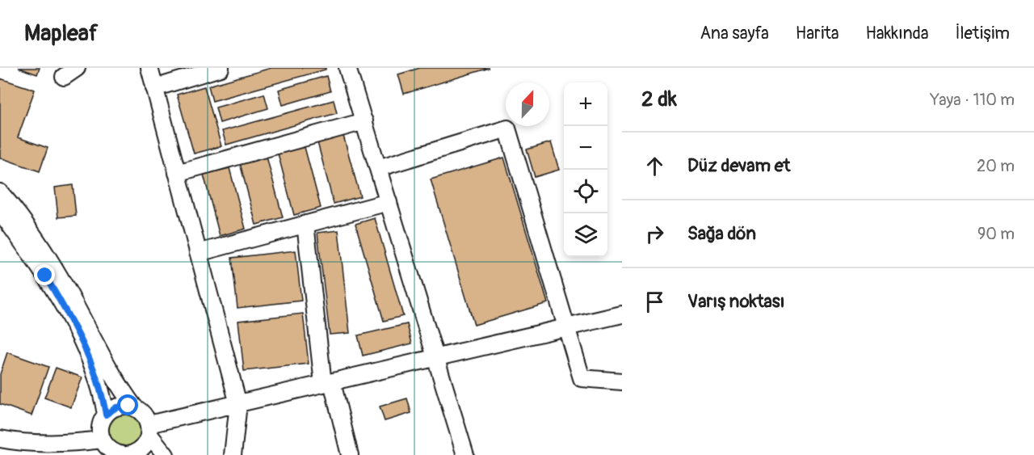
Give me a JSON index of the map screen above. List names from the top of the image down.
{
  "north": "top",
  "page": {
    "header": "Mapleaf",
    "nav": [
      "Ana sayfa",
      "Harita",
      "Hakkında",
      "İletişim"
    ],
    "heading": ["2 dk", "Yaya · 110 m"],
    "map_buttons": ["+", "−"],
    "list": [
      ["Düz devam et", "20 m"],
      ["Sağa dön", "90 m"],
      "Varış noktası"
    ]
  }
}
